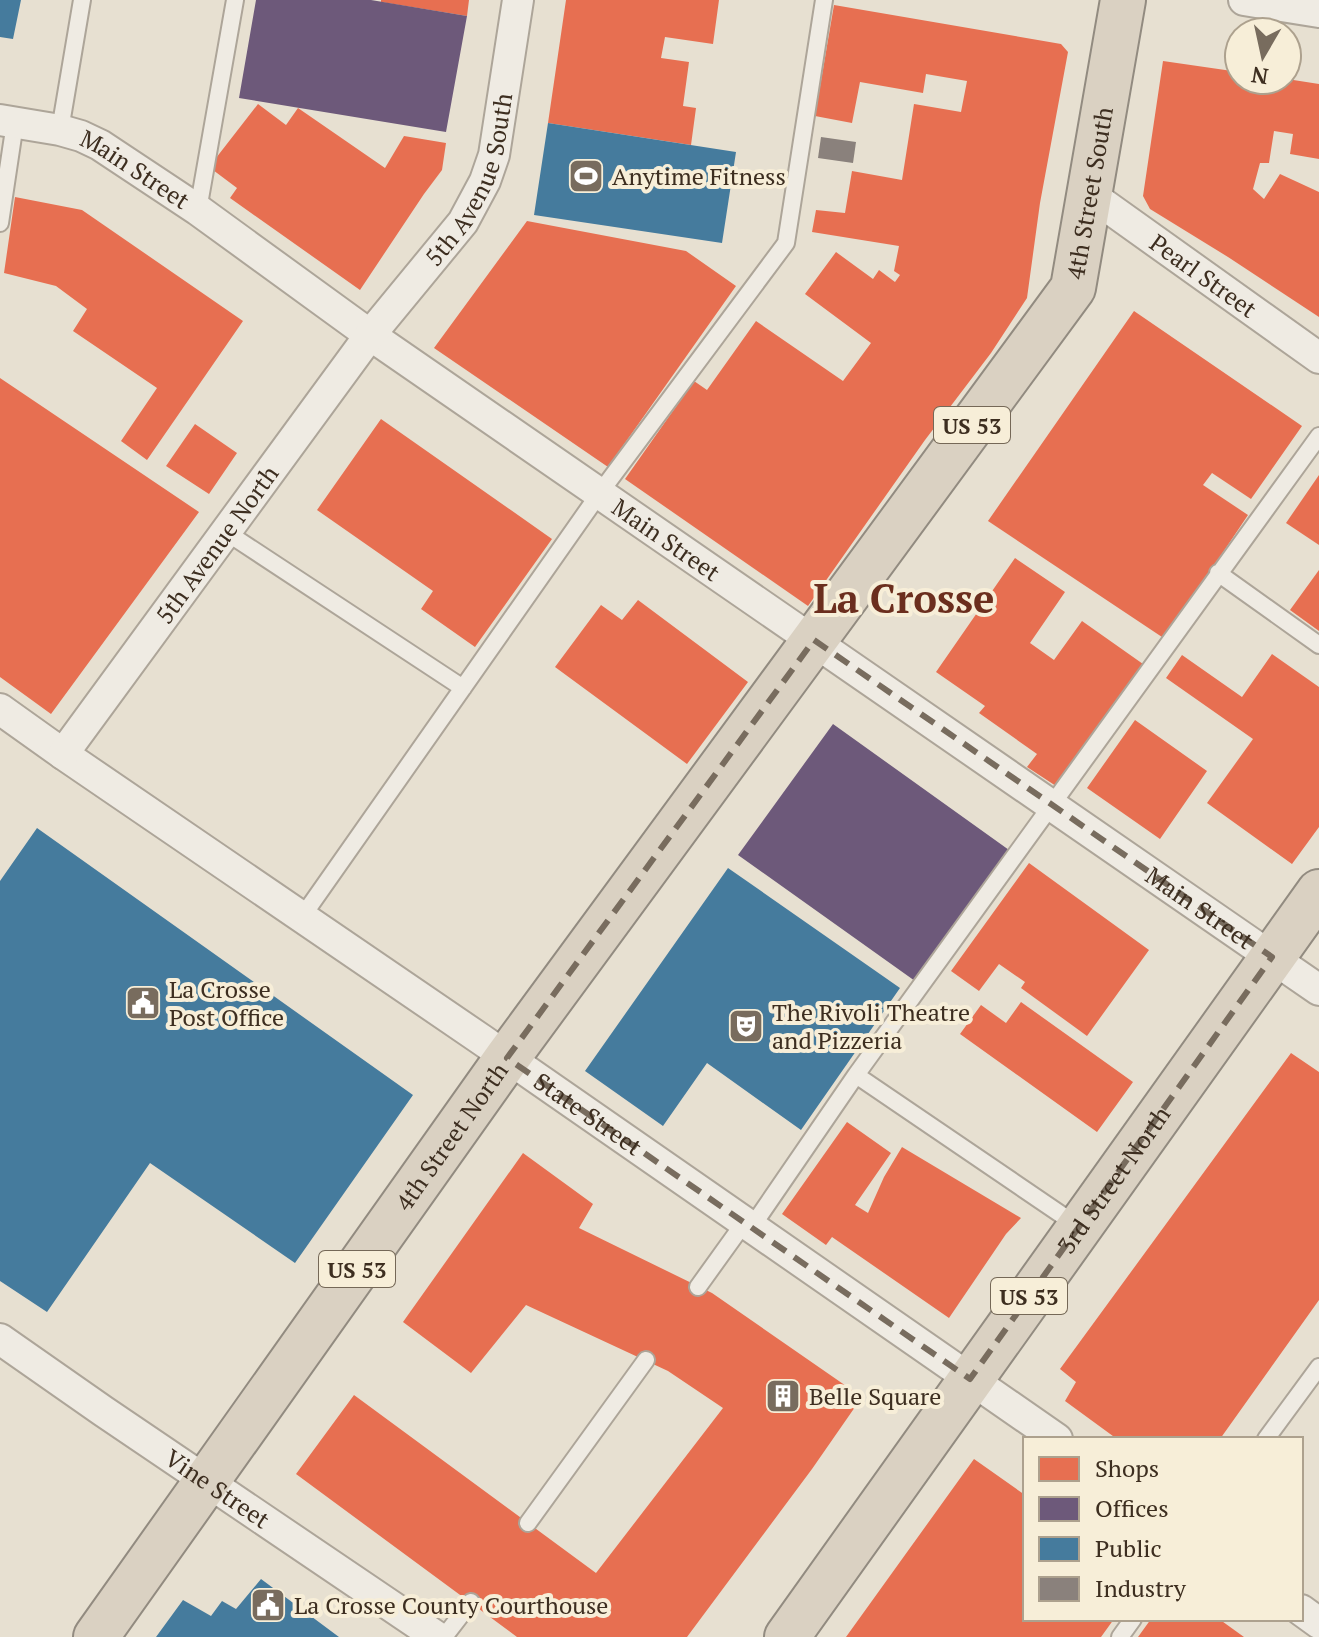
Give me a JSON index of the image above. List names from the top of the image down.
{
  "streets": {
    "highway": [
      "4th Street South",
      "US 53",
      "4th Street North",
      "3rd Street North"
    ],
    "street": [
      "Main Street",
      "5th Avenue South",
      "Pearl Street",
      "5th Avenue North",
      "State Street",
      "Vine Street"
    ]
  },
  "crossings": [
    ["Main Street", "5th Avenue South"],
    ["Main Street", "4th Street South"],
    ["Main Street", "US 53"],
    ["Main Street", "5th Avenue North"],
    ["Main Street", "4th Street North"],
    ["Main Street", "3rd Street North"],
    ["5th Avenue South", "5th Avenue North"],
    ["4th Street South", "Pearl Street"],
    ["4th Street South", "4th Street North"],
    ["US 53", "3rd Street North"],
    ["5th Avenue North", "State Street"],
    ["State Street", "4th Street North"],
    ["State Street", "3rd Street North"],
    ["4th Street North", "Vine Street"]
  ],
  "districts": ["La Crosse"],
  "places": {
    "sports": ["Anytime Fitness"],
    "public building": ["La Crosse Post Office", "La Crosse County Courthouse"],
    "theatre": ["The Rivoli Theatre and Pizzeria"],
    "building": ["Belle Square"]
  },
  "legend": [
    "Shops",
    "Offices",
    "Public",
    "Industry"
  ],
  "north": "bottom"
}
